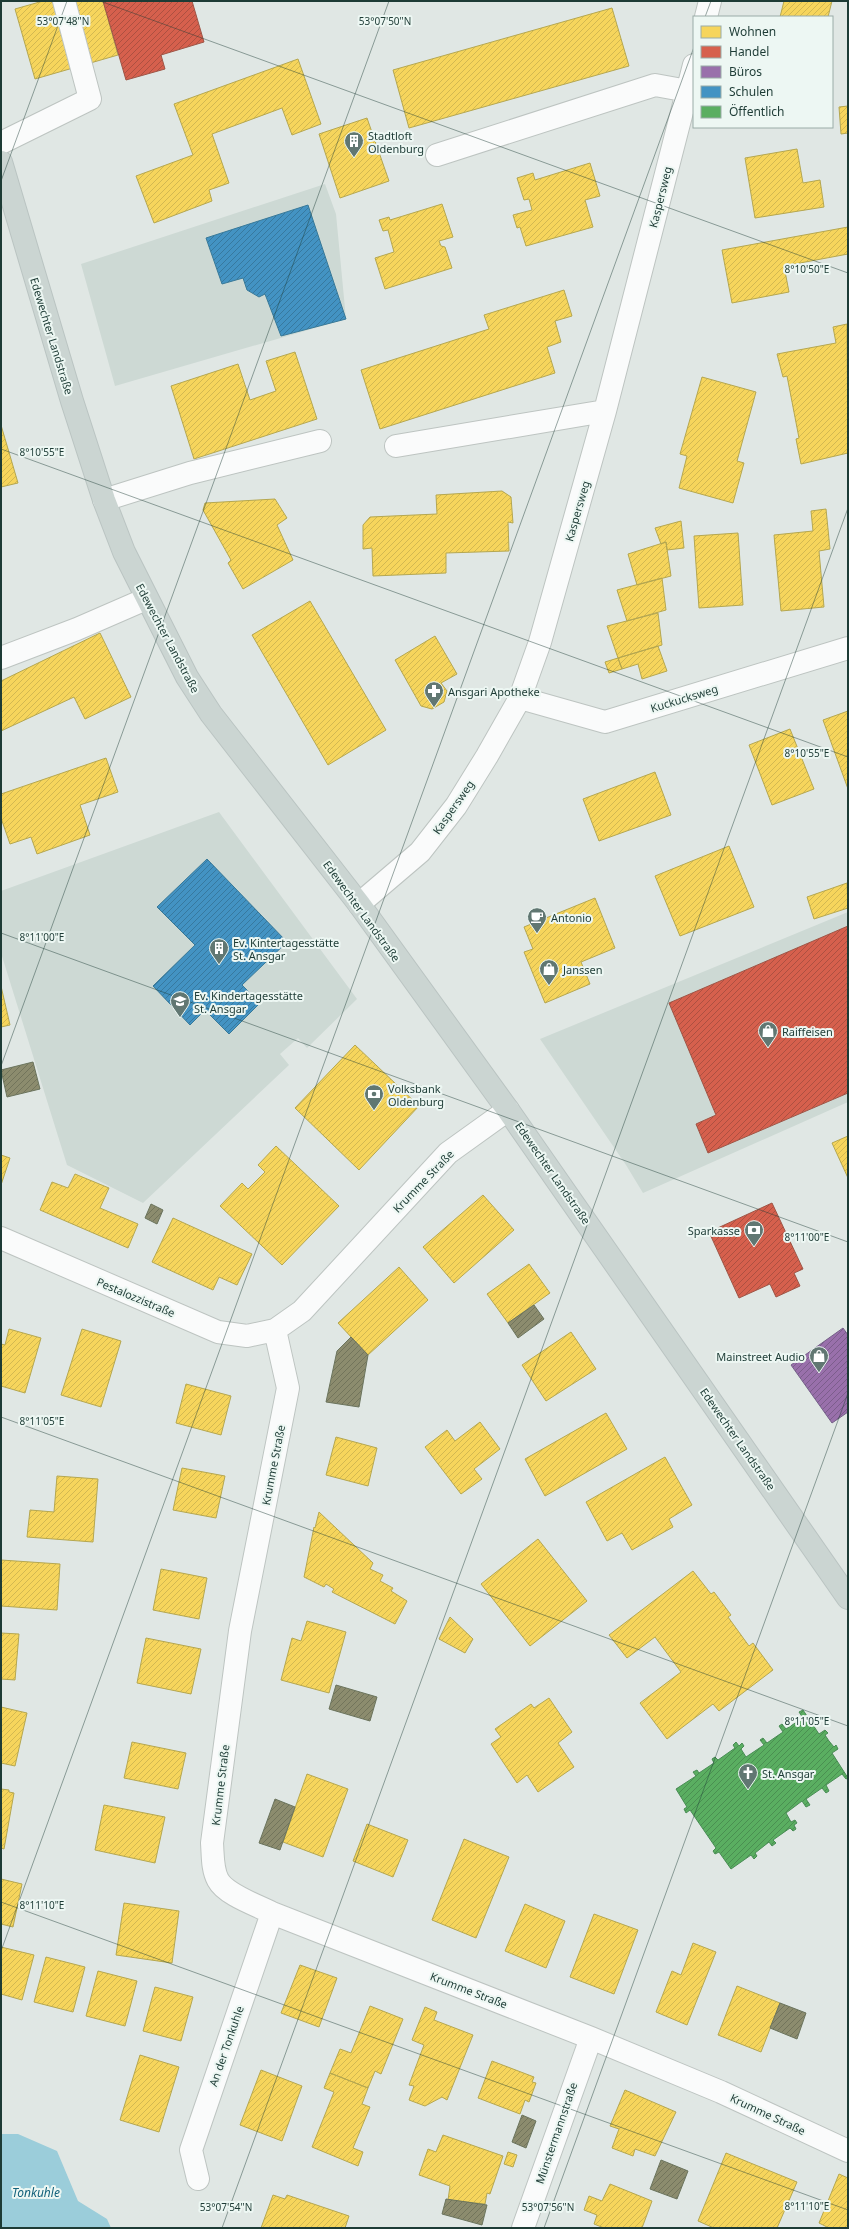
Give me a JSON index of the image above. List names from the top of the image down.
{
  "streets": {
    "main road": ["Edewechter Landstraße"],
    "street": [
      "Kaspersweg",
      "Kuckucksweg",
      "Krumme Straße",
      "Pestalozzistraße",
      "An der Tonkuhle",
      "Münstermannstraße"
    ]
  },
  "crossings": [
    ["Kaspersweg", "Edewechter Landstraße"],
    ["Kaspersweg", "Kuckucksweg"],
    ["Edewechter Landstraße", "Krumme Straße"],
    ["Krumme Straße", "Pestalozzistraße"],
    ["Krumme Straße", "An der Tonkuhle"],
    ["Krumme Straße", "Münstermannstraße"]
  ],
  "water": ["Tonkuhle"],
  "places": {
    "building": ["Stadtloft Oldenburg", "Ev. Kintertagesstätte St. Ansgar"],
    "pharmacy": ["Ansgari Apotheke"],
    "cafe": ["Antonio"],
    "shop": ["Janssen", "Raiffeisen", "Mainstreet Audio"],
    "school or university": ["Ev. Kindertagesstätte St. Ansgar"],
    "bank": ["Volksbank Oldenburg", "Sparkasse"],
    "church": ["St. Ansgar"]
  },
  "legend": [
    "Wohnen",
    "Handel",
    "Büros",
    "Schulen",
    "Öffentlich"
  ],
  "coordinates": [
    "53°07'50\"N",
    "53°07'48\"N",
    "8°10'50\"E",
    "8°10'55\"E",
    "8°11'00\"E",
    "8°11'05\"E",
    "8°11'10\"E",
    "53°07'54\"N",
    "53°07'56\"N"
  ]
}
